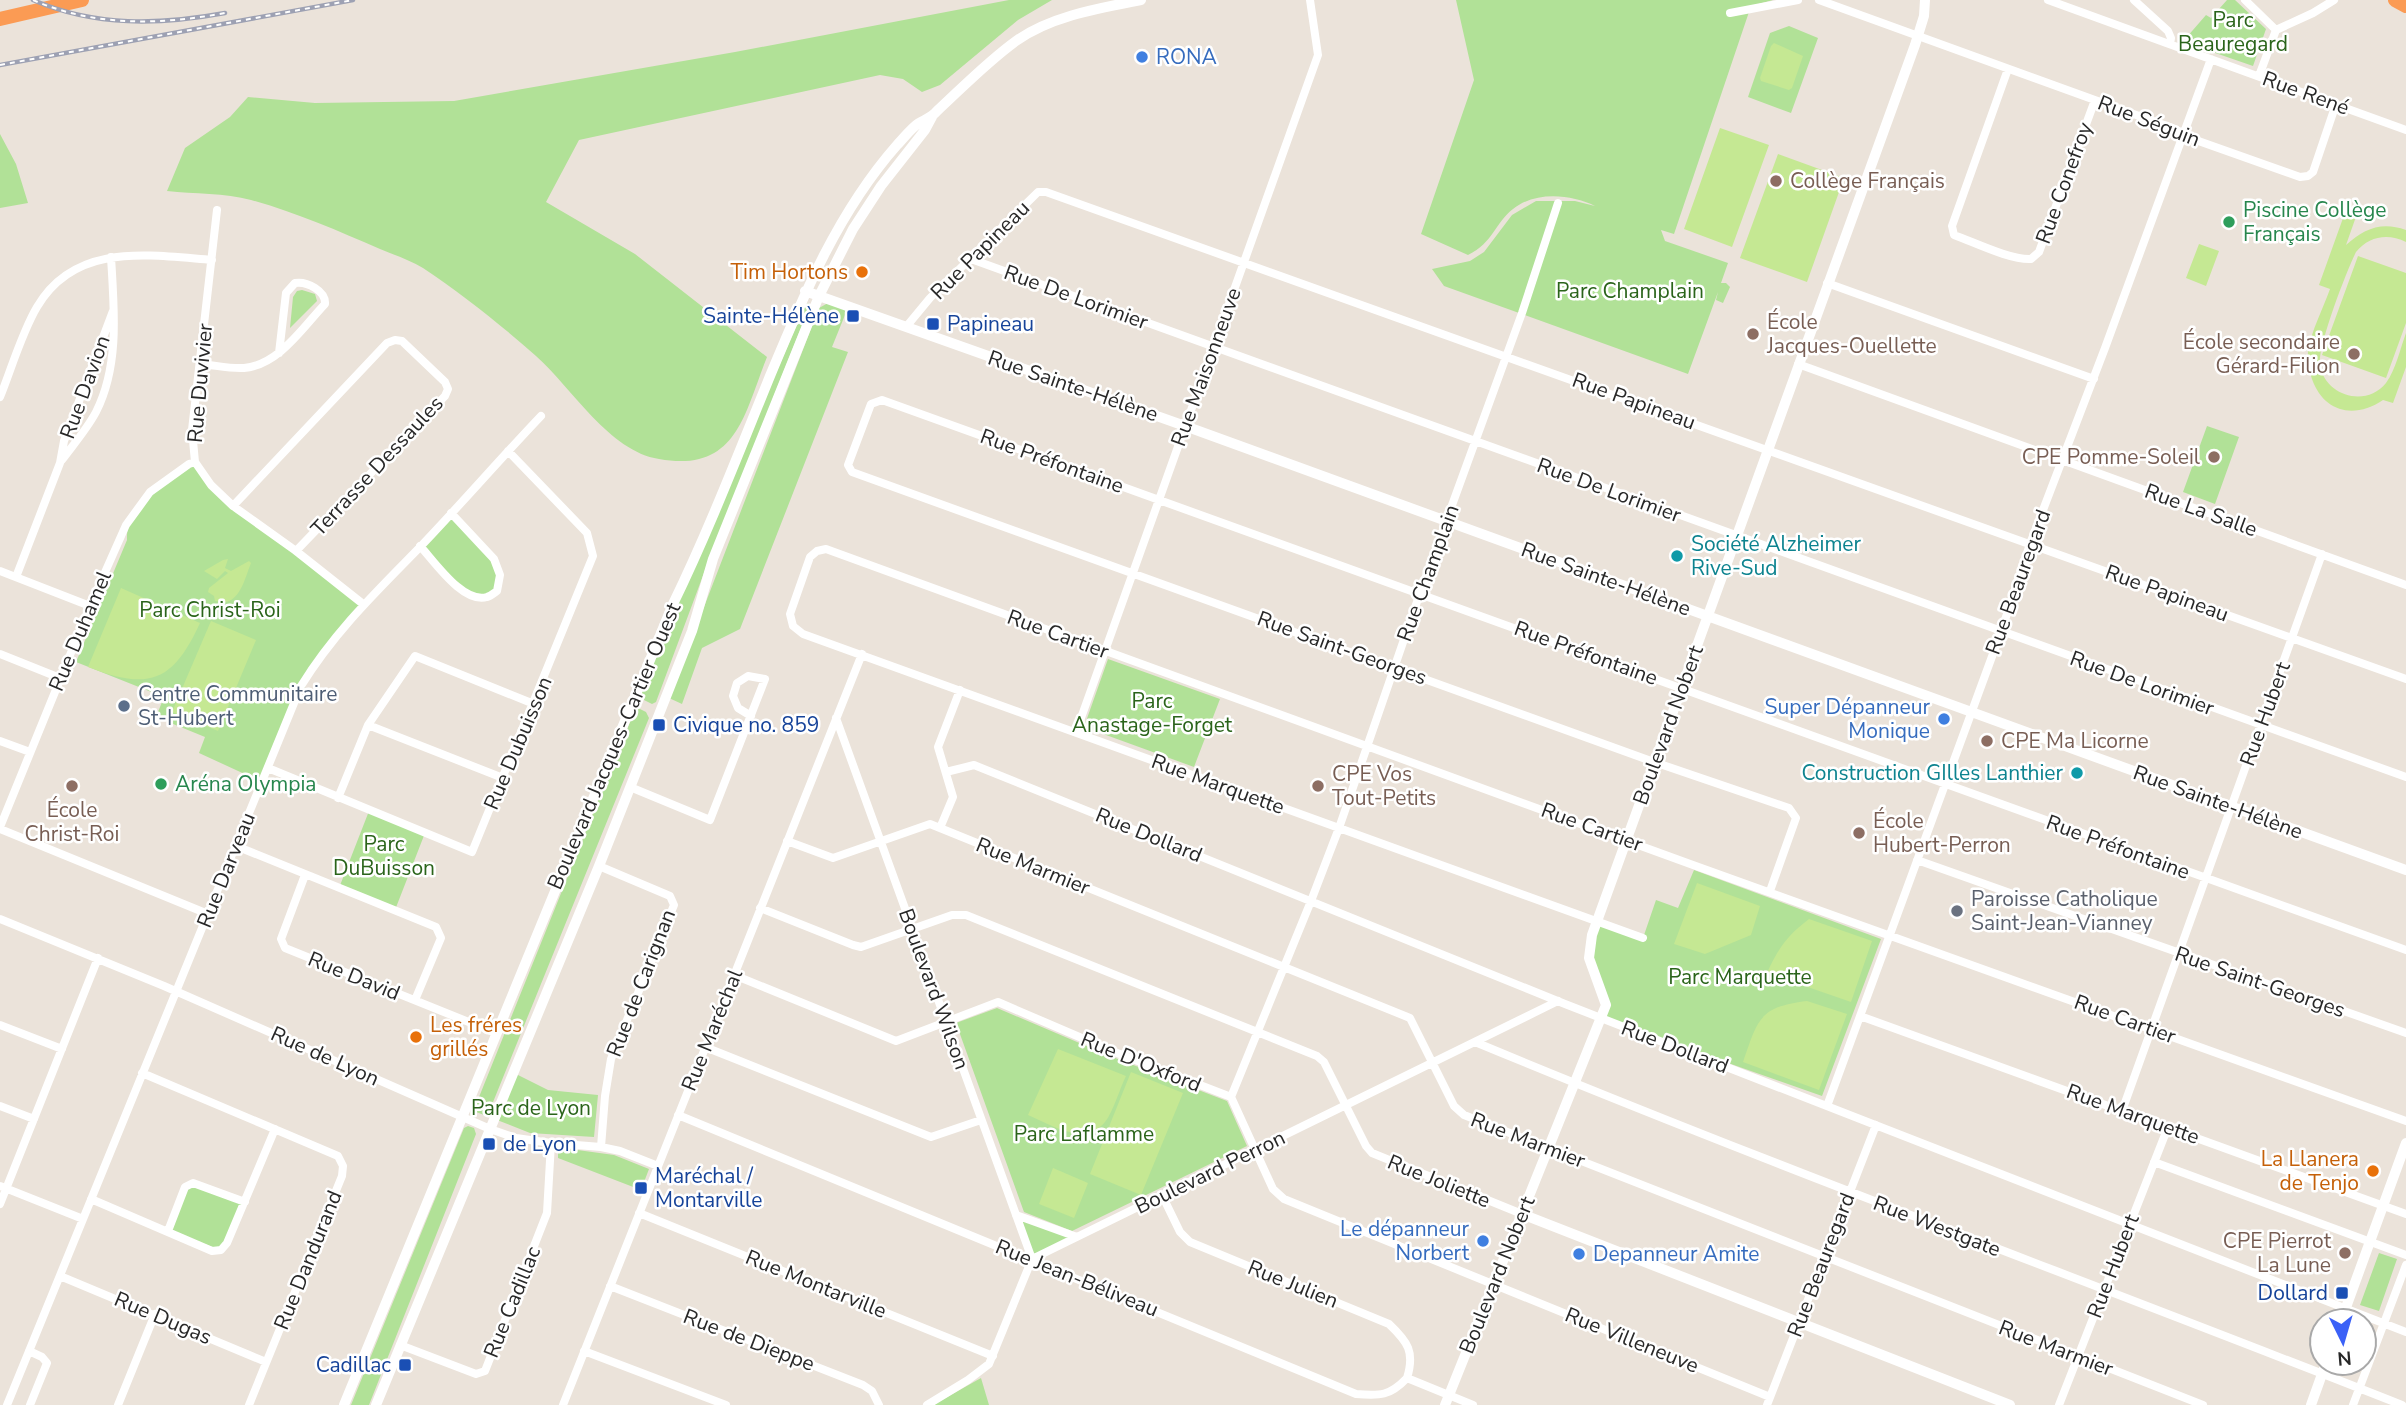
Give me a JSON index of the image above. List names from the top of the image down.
{
  "streets": {
    "street": [
      "Rue René",
      "Rue Séguin",
      "Rue Conefroy",
      "Rue Papineau",
      "Rue De Lorimier",
      "Rue Maisonneuve",
      "Rue Duvivier",
      "Rue Sainte-Hélène",
      "Rue Davion",
      "Rue Préfontaine",
      "Terrasse Dessaules",
      "Rue La Salle",
      "Rue Champlain",
      "Rue Beauregard",
      "Rue Duhamel",
      "Rue Cartier",
      "Rue Saint-Georges",
      "Rue Hubert",
      "Boulevard Nobert",
      "Rue Dubuisson",
      "Boulevard Jacques-Cartier Ouest",
      "Rue Marquette",
      "Rue Dollard",
      "Rue Marmier",
      "Rue Darveau",
      "Rue David",
      "Rue de Carignan",
      "Boulevard Wilson",
      "Rue Maréchal",
      "Rue de Lyon",
      "Rue D'Oxford",
      "Boulevard Perron",
      "Rue Joliette",
      "Rue Westgate",
      "Rue Dandurand",
      "Rue Jean-Béliveau",
      "Rue Montarville",
      "Rue Julien",
      "Rue Cadillac",
      "Rue Dugas",
      "Rue de Dieppe",
      "Rue Villeneuve"
    ]
  },
  "crossings": [
    ["Rue René", "Rue Séguin"],
    ["Rue René", "Rue Beauregard"],
    ["Rue Séguin", "Rue Conefroy"],
    ["Rue Séguin", "Rue Beauregard"],
    ["Rue Séguin", "Boulevard Nobert"],
    ["Rue Papineau", "Rue De Lorimier"],
    ["Rue Papineau", "Rue Maisonneuve"],
    ["Rue Papineau", "Rue Sainte-Hélène"],
    ["Rue Papineau", "Rue Champlain"],
    ["Rue Papineau", "Rue Beauregard"],
    ["Rue Papineau", "Rue Hubert"],
    ["Rue Papineau", "Boulevard Nobert"],
    ["Rue De Lorimier", "Rue Maisonneuve"],
    ["Rue De Lorimier", "Rue Champlain"],
    ["Rue De Lorimier", "Rue Beauregard"],
    ["Rue De Lorimier", "Rue Hubert"],
    ["Rue De Lorimier", "Boulevard Nobert"],
    ["Rue Maisonneuve", "Rue Sainte-Hélène"],
    ["Rue Maisonneuve", "Rue Préfontaine"],
    ["Rue Maisonneuve", "Rue Cartier"],
    ["Rue Maisonneuve", "Rue Saint-Georges"],
    ["Rue Maisonneuve", "Rue Marquette"],
    ["Rue Duvivier", "Terrasse Dessaules"],
    ["Rue Duvivier", "Rue Duhamel"],
    ["Rue Duvivier", "Rue Darveau"],
    ["Rue Sainte-Hélène", "Rue Champlain"],
    ["Rue Sainte-Hélène", "Rue Beauregard"],
    ["Rue Sainte-Hélène", "Rue Hubert"],
    ["Rue Sainte-Hélène", "Boulevard Nobert"],
    ["Rue Sainte-Hélène", "Boulevard Jacques-Cartier Ouest"],
    ["Rue Préfontaine", "Rue Champlain"],
    ["Rue Préfontaine", "Rue Beauregard"],
    ["Rue Préfontaine", "Rue Saint-Georges"],
    ["Rue Préfontaine", "Rue Hubert"],
    ["Rue Préfontaine", "Boulevard Nobert"],
    ["Rue La Salle", "Rue Beauregard"],
    ["Rue La Salle", "Rue Hubert"],
    ["Rue La Salle", "Boulevard Nobert"],
    ["Rue Champlain", "Rue Cartier"],
    ["Rue Champlain", "Rue Saint-Georges"],
    ["Rue Champlain", "Rue Marquette"],
    ["Rue Champlain", "Rue Dollard"],
    ["Rue Champlain", "Rue Marmier"],
    ["Rue Champlain", "Rue D'Oxford"],
    ["Rue Champlain", "Rue Joliette"],
    ["Rue Beauregard", "Rue Cartier"],
    ["Rue Beauregard", "Rue Saint-Georges"],
    ["Rue Beauregard", "Rue Marquette"],
    ["Rue Beauregard", "Rue Dollard"],
    ["Rue Beauregard", "Rue Marmier"],
    ["Rue Beauregard", "Rue Joliette"],
    ["Rue Beauregard", "Rue Westgate"],
    ["Rue Beauregard", "Rue Villeneuve"],
    ["Rue Cartier", "Rue Saint-Georges"],
    ["Rue Cartier", "Rue Hubert"],
    ["Rue Cartier", "Boulevard Nobert"],
    ["Rue Cartier", "Rue Marquette"],
    ["Rue Saint-Georges", "Rue Hubert"],
    ["Rue Saint-Georges", "Boulevard Nobert"],
    ["Rue Hubert", "Rue Marquette"],
    ["Rue Hubert", "Rue Dollard"],
    ["Rue Hubert", "Rue Marmier"],
    ["Rue Hubert", "Rue Westgate"],
    ["Boulevard Nobert", "Rue Marquette"],
    ["Boulevard Nobert", "Rue Dollard"],
    ["Boulevard Nobert", "Rue Marmier"],
    ["Boulevard Nobert", "Rue Joliette"],
    ["Boulevard Nobert", "Rue Westgate"],
    ["Boulevard Nobert", "Rue Villeneuve"],
    ["Rue Dubuisson", "Rue Darveau"],
    ["Boulevard Jacques-Cartier Ouest", "Rue David"],
    ["Boulevard Jacques-Cartier Ouest", "Rue de Carignan"],
    ["Boulevard Jacques-Cartier Ouest", "Rue de Lyon"],
    ["Boulevard Jacques-Cartier Ouest", "Rue Cadillac"],
    ["Rue Marquette", "Rue Maréchal"],
    ["Rue Dollard", "Boulevard Perron"],
    ["Rue Marmier", "Boulevard Wilson"],
    ["Rue Marmier", "Rue Maréchal"],
    ["Rue Marmier", "Boulevard Perron"],
    ["Rue Darveau", "Rue de Lyon"],
    ["Rue Darveau", "Rue Dandurand"],
    ["Rue Darveau", "Rue Dugas"],
    ["Rue de Carignan", "Rue de Lyon"],
    ["Boulevard Wilson", "Rue Maréchal"],
    ["Boulevard Wilson", "Rue D'Oxford"],
    ["Boulevard Wilson", "Boulevard Perron"],
    ["Boulevard Wilson", "Rue Joliette"],
    ["Boulevard Wilson", "Rue Jean-Béliveau"],
    ["Rue Maréchal", "Rue de Lyon"],
    ["Rue Maréchal", "Rue D'Oxford"],
    ["Rue Maréchal", "Rue Joliette"],
    ["Rue Maréchal", "Rue Jean-Béliveau"],
    ["Rue Maréchal", "Rue Montarville"],
    ["Rue Maréchal", "Rue de Dieppe"],
    ["Rue de Lyon", "Rue Cadillac"],
    ["Boulevard Perron", "Rue Joliette"],
    ["Boulevard Perron", "Rue Westgate"],
    ["Boulevard Perron", "Rue Jean-Béliveau"],
    ["Boulevard Perron", "Rue Julien"],
    ["Rue Dandurand", "Rue Dugas"],
    ["Rue Jean-Béliveau", "Rue Julien"]
  ],
  "parks": [
    "Parc Beauregard",
    "Parc Champlain",
    "Parc Christ-Roi",
    "Parc Anastage-Forget",
    "Parc DuBuisson",
    "Parc Marquette",
    "Parc de Lyon",
    "Parc Laflamme"
  ],
  "places": {
    "other": [
      "RONA",
      "Collège Français",
      "Piscine Collège Français",
      "Tim Hortons",
      "École Jacques-Ouellette",
      "École secondaire Gérard-Filion",
      "CPE Pomme-Soleil",
      "Société Alzheimer Rive-Sud",
      "Centre Communitaire St-Hubert",
      "Super Dépanneur Monique",
      "CPE Ma Licorne",
      "Construction GIlles Lanthier",
      "Aréna Olympia",
      "École Christ-Roi",
      "CPE Vos Tout-Petits",
      "École Hubert-Perron",
      "Paroisse Catholique Saint-Jean-Vianney",
      "Les fréres grillés",
      "La Llanera de Tenjo",
      "Le dépanneur Norbert",
      "CPE Pierrot La Lune",
      "Depanneur Amite"
    ],
    "transit": [
      "Sainte-Hélène",
      "Papineau",
      "Civique no. 859",
      "de Lyon",
      "Maréchal / Montarville",
      "Dollard",
      "Cadillac"
    ]
  },
  "north": "bottom"
}
